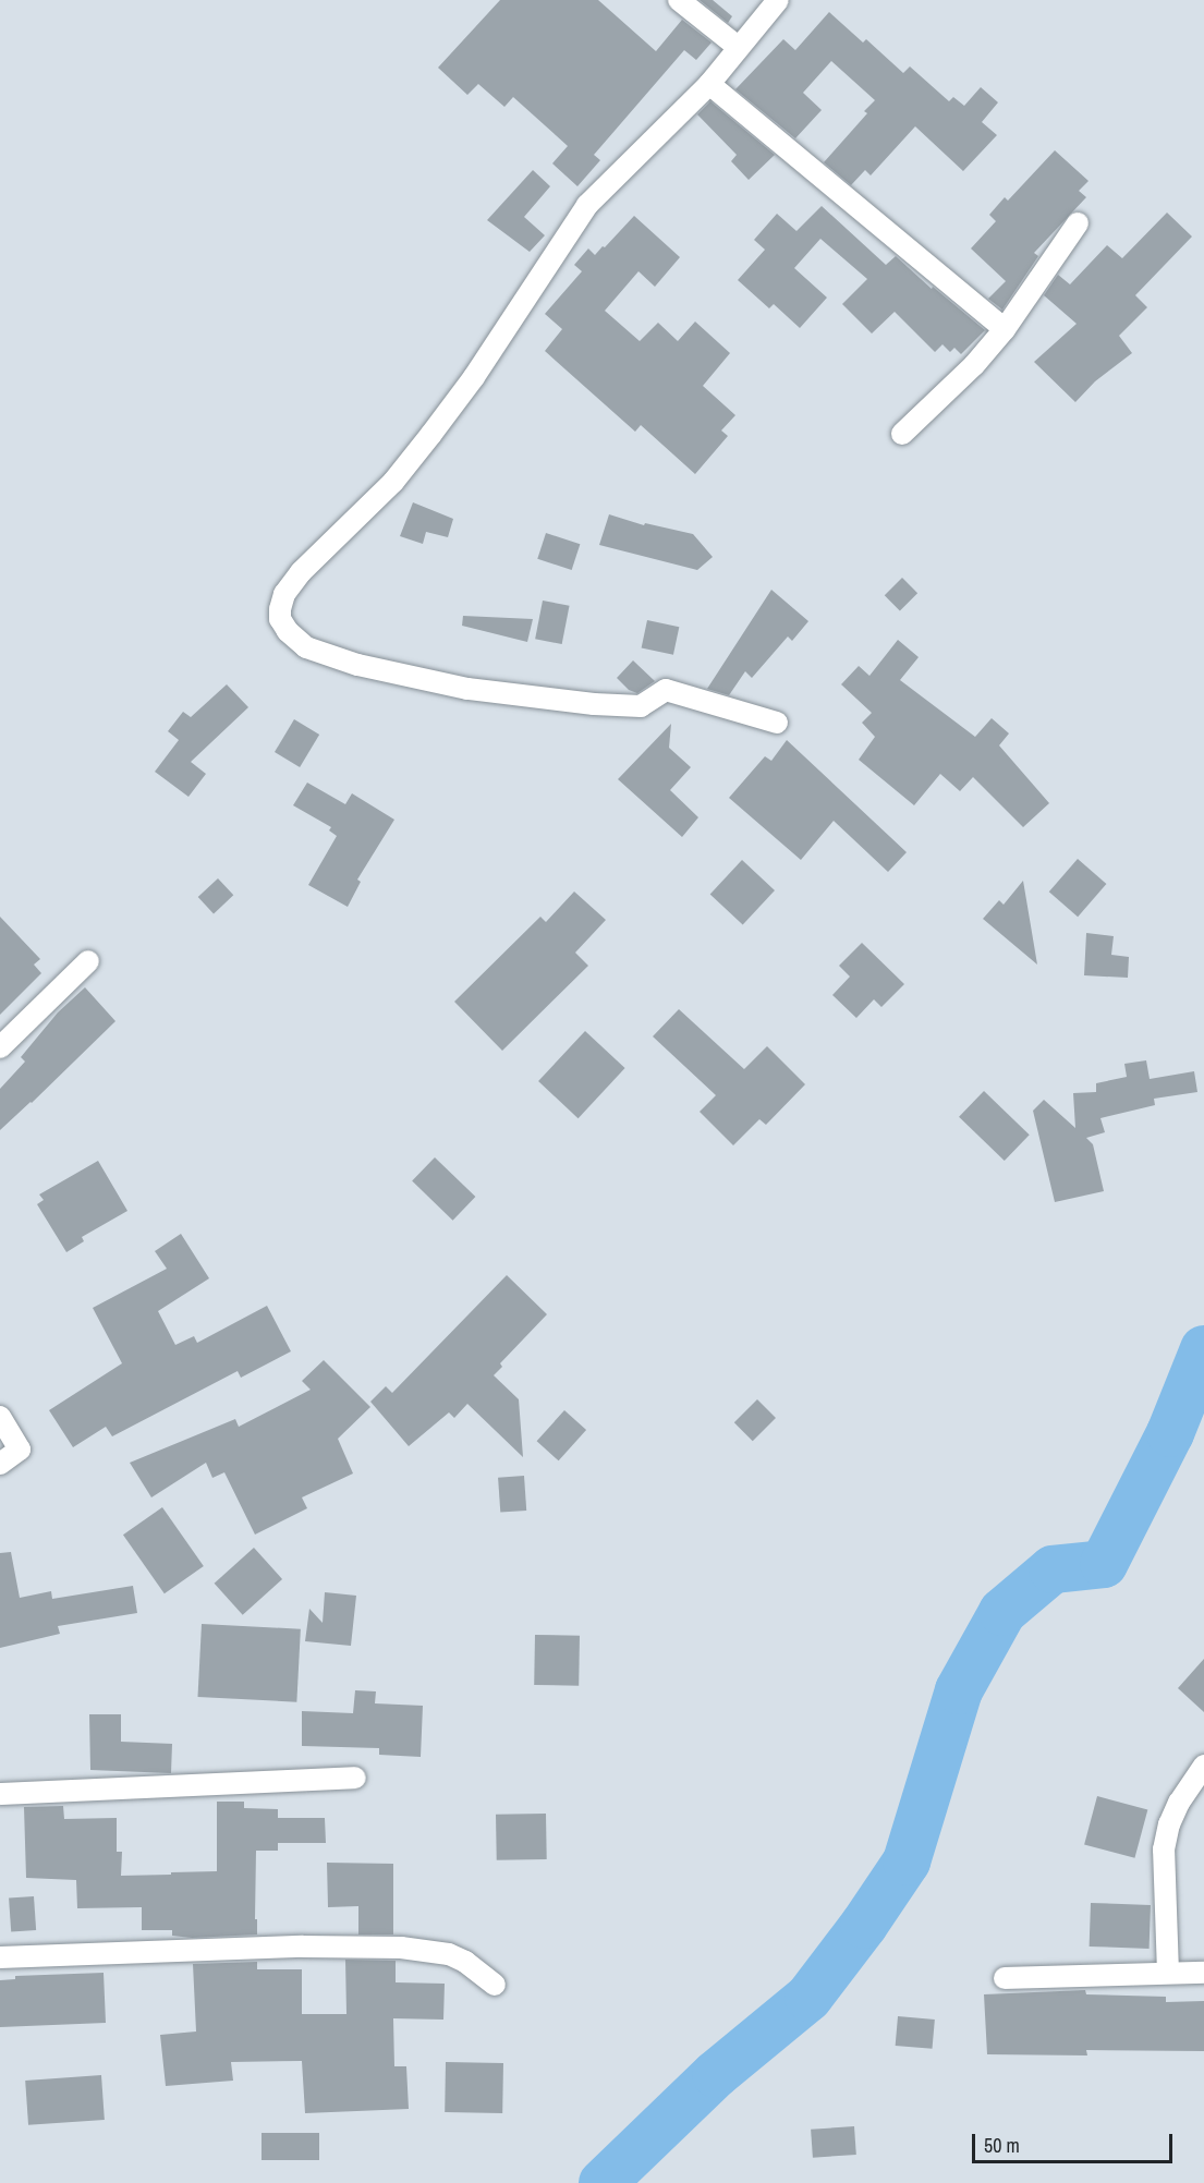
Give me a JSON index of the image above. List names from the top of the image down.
{
  "scale_bar": "50 m"
}
